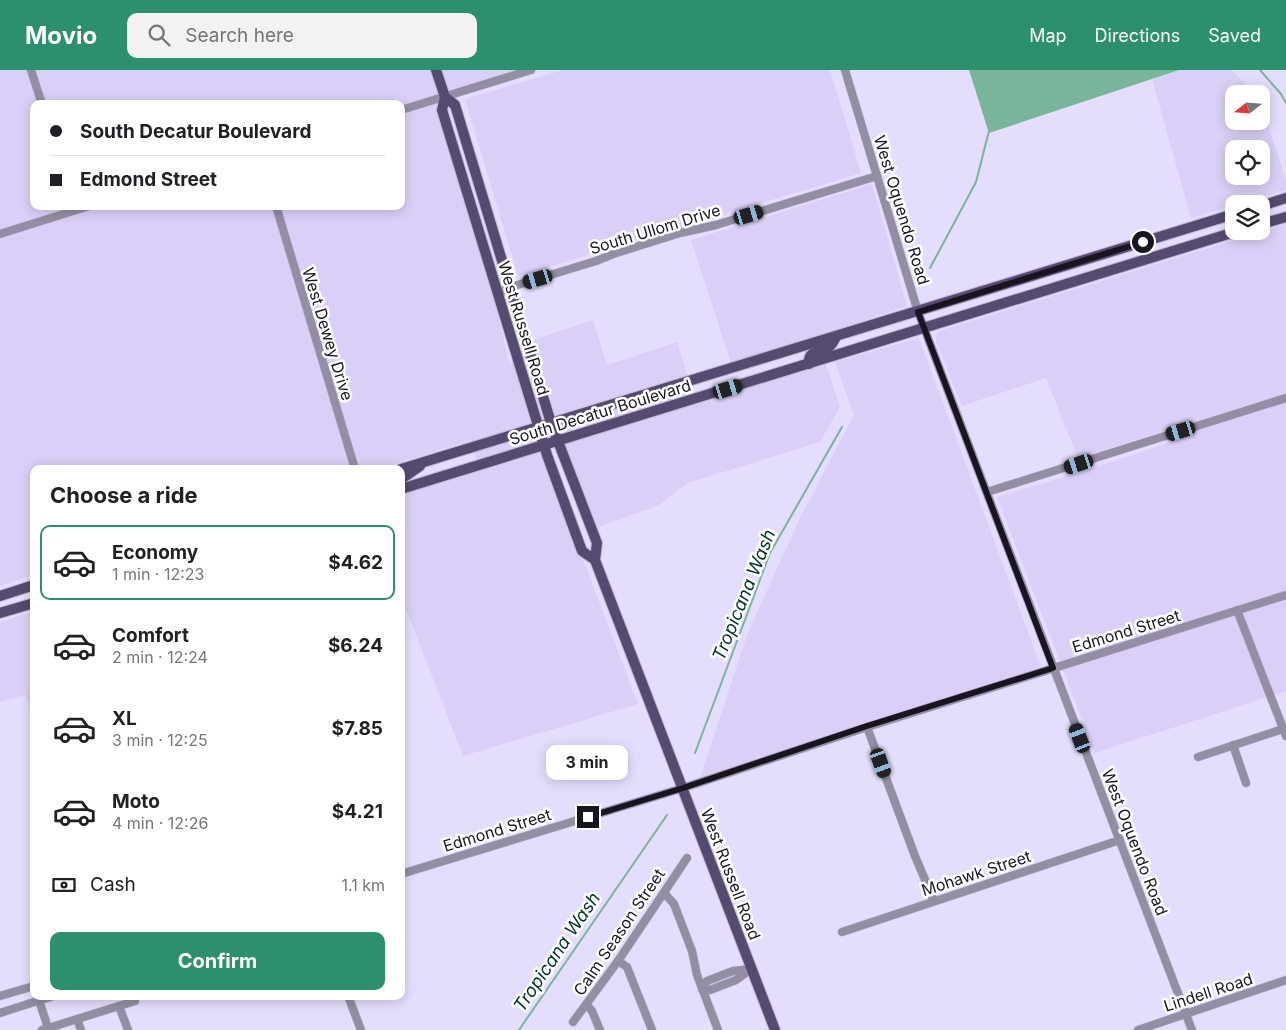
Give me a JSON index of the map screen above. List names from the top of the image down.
{
  "streets": {
    "main road": ["West Russell Road", "South Decatur Boulevard"],
    "street": [
      "West Oquendo Road",
      "South Ullom Drive",
      "West Dewey Drive",
      "Edmond Street",
      "Mohawk Street",
      "Calm Season Street",
      "Lindell Road"
    ]
  },
  "crossings": [
    ["West Oquendo Road", "South Ullom Drive"],
    ["West Oquendo Road", "South Decatur Boulevard"],
    ["West Oquendo Road", "Edmond Street"],
    ["West Oquendo Road", "Mohawk Street"],
    ["West Oquendo Road", "Lindell Road"],
    ["South Ullom Drive", "West Russell Road"],
    ["West Russell Road", "South Decatur Boulevard"],
    ["West Russell Road", "Edmond Street"]
  ],
  "water": ["Tropicana Wash"],
  "north": "left",
  "page": {
    "header": "Movio",
    "search": "Search here",
    "nav": ["Map", "Directions", "Saved"],
    "banner": ["South Decatur Boulevard", "Edmond Street"],
    "heading": "Choose a ride",
    "list": [
      {
        "name": "Economy",
        "note": "1 min · 12:23",
        "value": "$4.62"
      },
      {
        "name": "Comfort",
        "note": "2 min · 12:24",
        "value": "$6.24"
      },
      {
        "name": "XL",
        "note": "3 min · 12:25",
        "value": "$7.85"
      },
      {
        "name": "Moto",
        "note": "4 min · 12:26",
        "value": "$4.21"
      }
    ],
    "bubble": "3 min",
    "pay": ["Cash", "1.1 km"],
    "buttons": "Confirm"
  }
}
